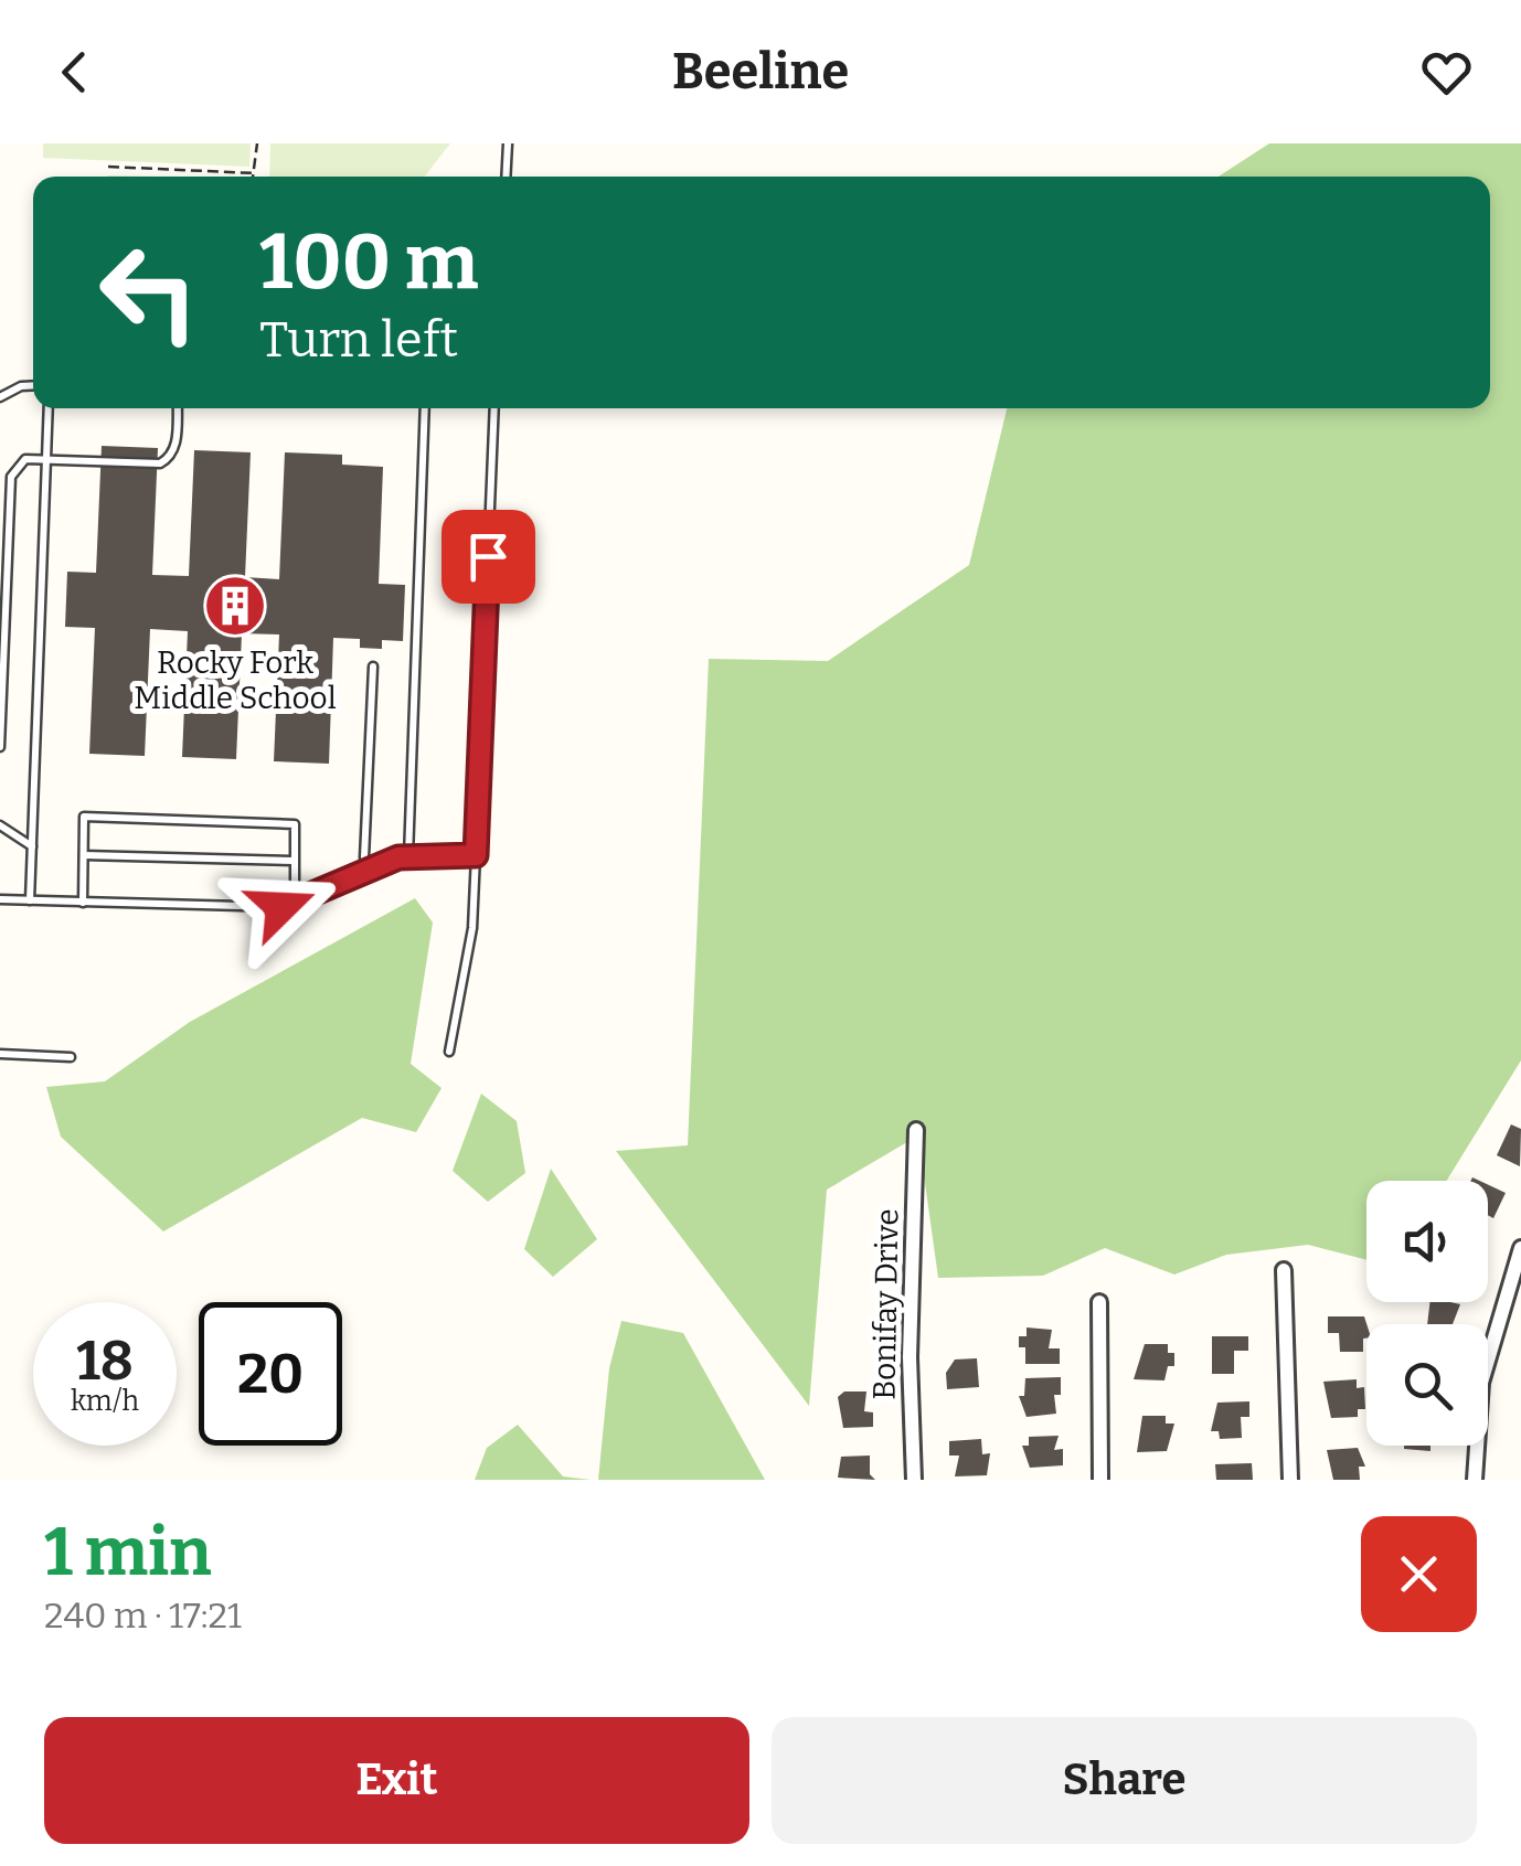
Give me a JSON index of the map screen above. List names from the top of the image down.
{
  "streets": {
    "street": ["Bonifay Drive"]
  },
  "places": {
    "building": ["Rocky Fork Middle School"]
  },
  "page": {
    "header": "Beeline",
    "turn": ["100 m", "Turn left"],
    "speed": "18 km/h",
    "limit": "20",
    "heading": ["1 min", "240 m · 17:21"],
    "buttons": ["Exit", "Share"]
  }
}
